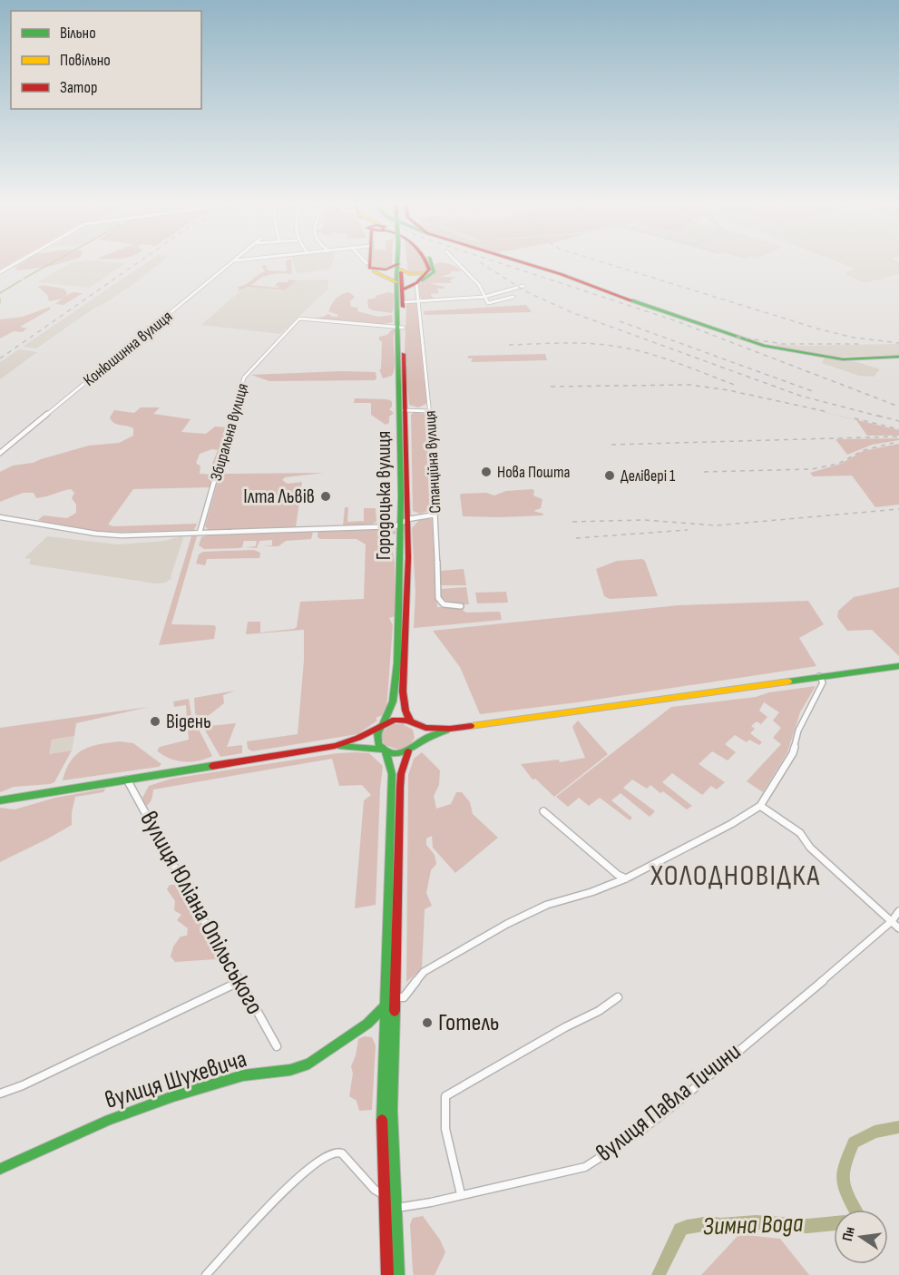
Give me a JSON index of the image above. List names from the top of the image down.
{
  "streets": {
    "main road": ["Городоцька вулиця", "вулиця Шухевича"],
    "street": [
      "Конюшинна вулиця",
      "Збиральна вулиця",
      "Станційна вулиця",
      "вулиця Юліана Опільського",
      "вулиця Павла Тичини"
    ]
  },
  "crossings": [
    ["Збиральна вулиця", "Городоцька вулиця"]
  ],
  "districts": ["ХОЛОДНОВІДКА"],
  "water": ["Зимна Вода"],
  "places": [
    "Нова Пошта",
    "Делівері 1",
    "Ілта Львів",
    "Відень",
    "Готель"
  ],
  "legend": ["Вільно", "Повільно", "Затор"],
  "north": "left"
}
